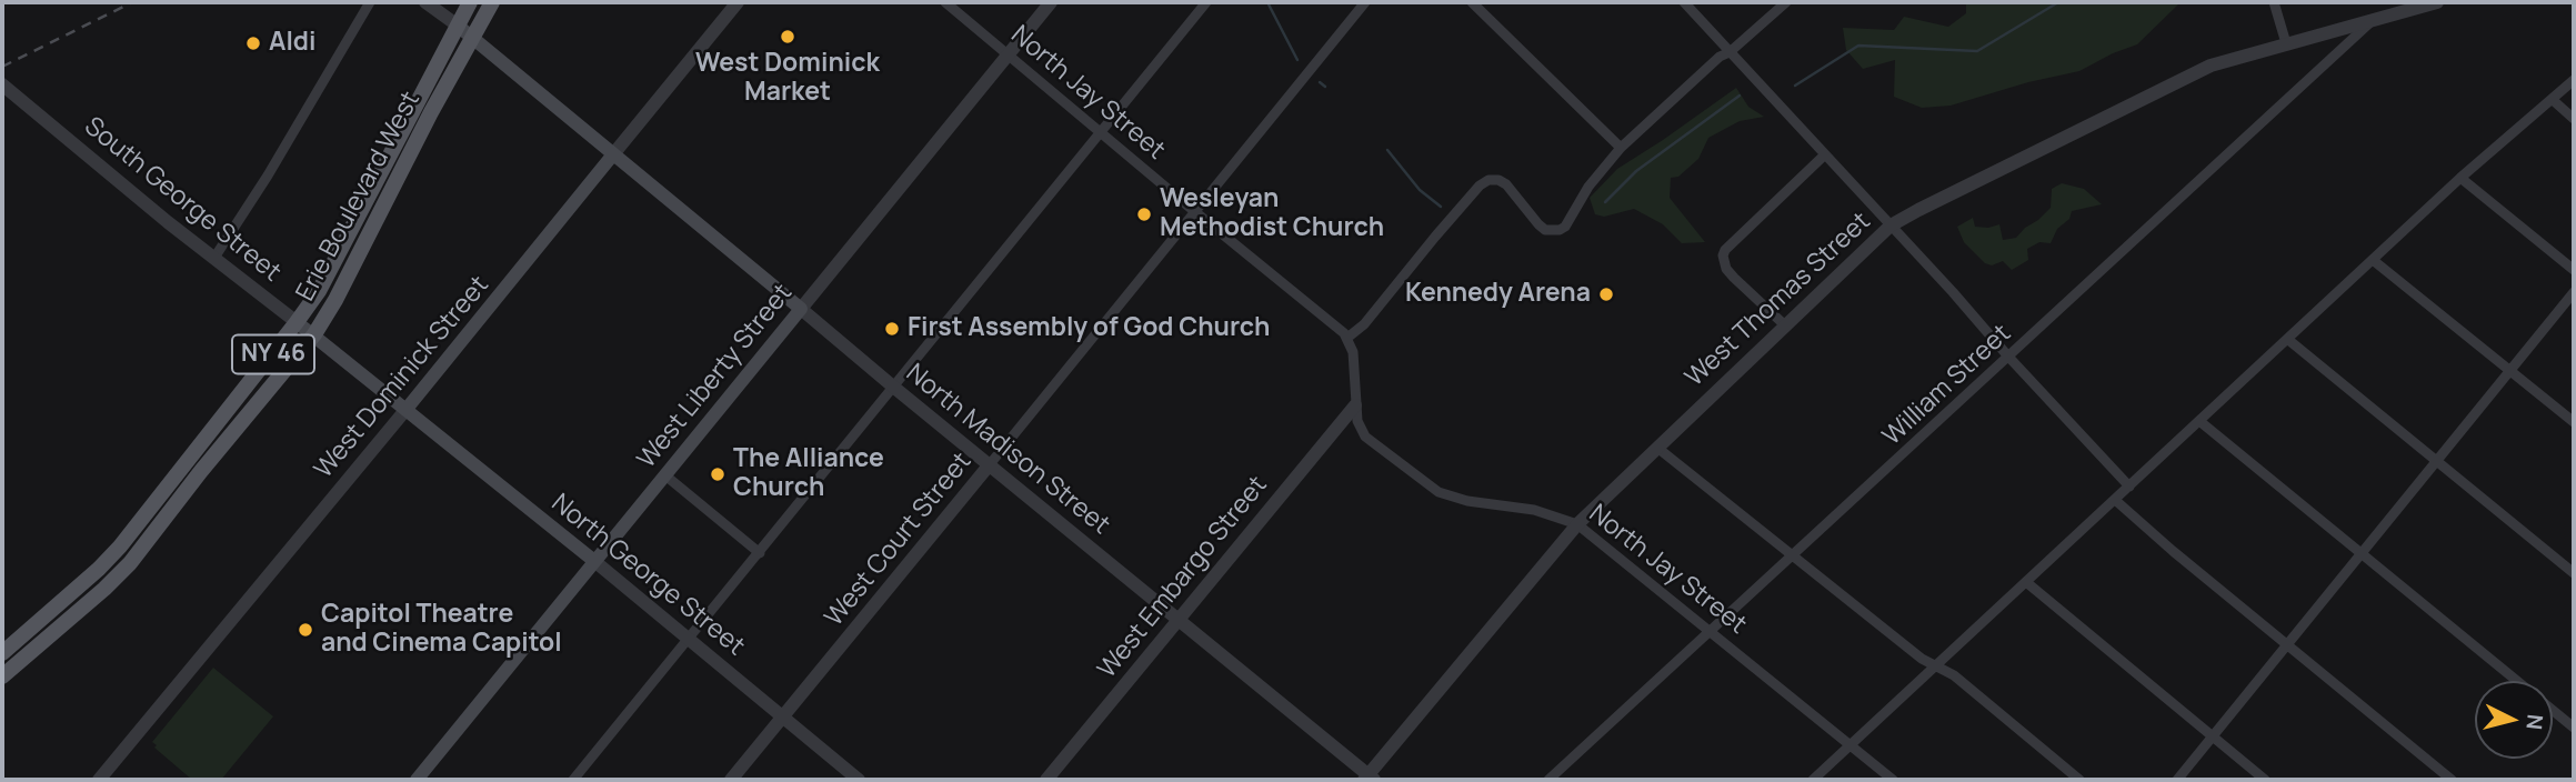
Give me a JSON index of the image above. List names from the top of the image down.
{
  "streets": {
    "main road": [
      "Erie Boulevard West",
      "South George Street",
      "NY 46",
      "West Liberty Street",
      "West Dominick Street",
      "North Madison Street",
      "North George Street"
    ],
    "street": [
      "North Jay Street",
      "West Thomas Street",
      "William Street",
      "West Court Street",
      "West Embargo Street"
    ]
  },
  "crossings": [
    ["North Jay Street", "West Thomas Street"],
    ["North Jay Street", "West Liberty Street"],
    ["North Jay Street", "William Street"],
    ["North Jay Street", "West Court Street"],
    ["North Jay Street", "West Embargo Street"],
    ["Erie Boulevard West", "South George Street"],
    ["Erie Boulevard West", "North Madison Street"],
    ["South George Street", "West Dominick Street"],
    ["South George Street", "North George Street"],
    ["West Thomas Street", "William Street"],
    ["West Thomas Street", "North Madison Street"],
    ["West Liberty Street", "North Madison Street"],
    ["West Liberty Street", "North George Street"],
    ["West Dominick Street", "North Madison Street"],
    ["West Dominick Street", "North George Street"],
    ["North Madison Street", "West Court Street"],
    ["North Madison Street", "West Embargo Street"],
    ["West Court Street", "North George Street"]
  ],
  "places": [
    "West Dominick Market",
    "Aldi",
    "Wesleyan Methodist Church",
    "Kennedy Arena",
    "First Assembly of God Church",
    "The Alliance Church",
    "Capitol Theatre and Cinema Capitol"
  ],
  "north": "right"
}
